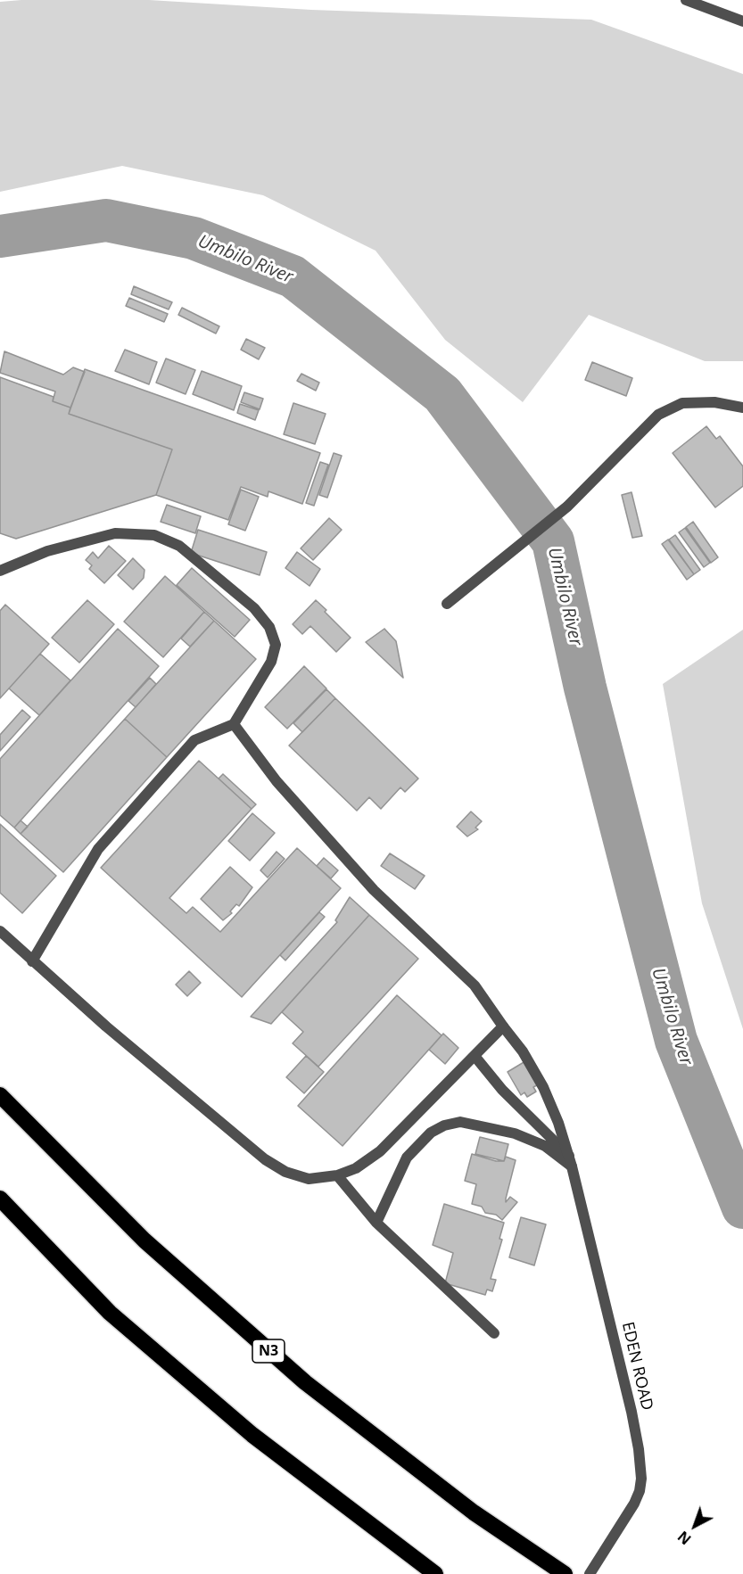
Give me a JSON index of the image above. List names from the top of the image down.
{
  "streets": {
    "highway": ["N3"],
    "street": ["EDEN ROAD"]
  },
  "water": ["Umbilo River"],
  "north": "bottom left"
}
